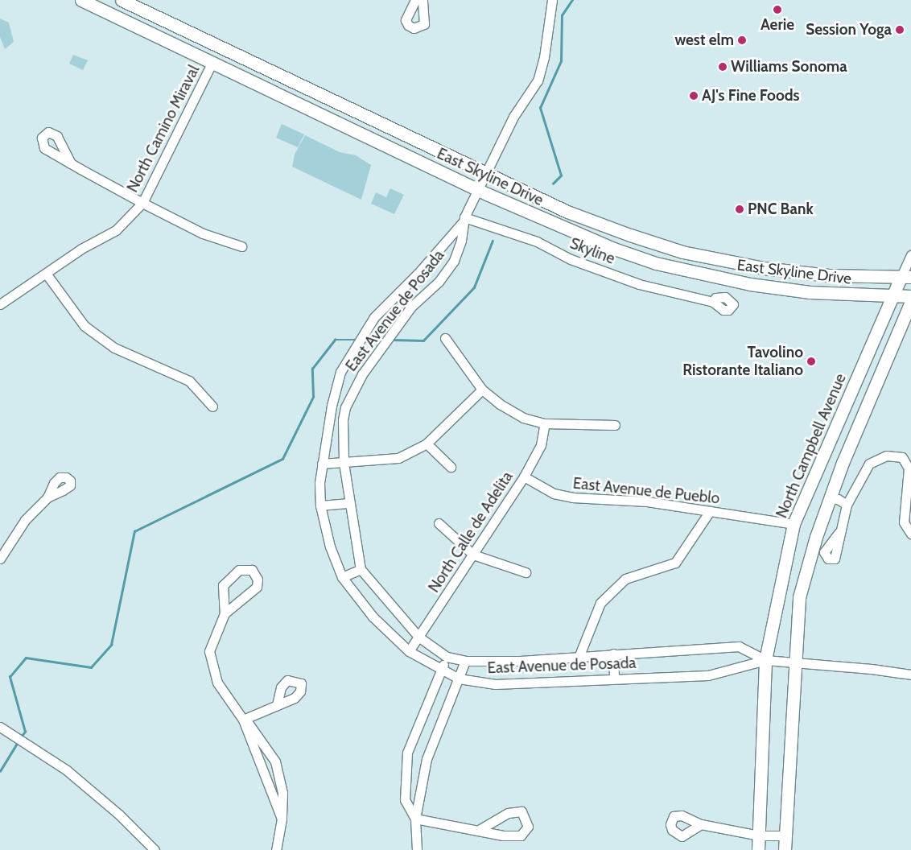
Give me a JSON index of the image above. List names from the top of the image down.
{
  "streets": {
    "main road": ["East Skyline Drive", "North Campbell Avenue"],
    "street": [
      "North Camino Miraval",
      "Skyline",
      "East Avenue de Posada",
      "East Avenue de Pueblo",
      "North Calle de Adelita"
    ]
  },
  "crossings": [
    ["North Camino Miraval", "East Skyline Drive"],
    ["East Skyline Drive", "East Avenue de Posada"],
    ["East Skyline Drive", "North Campbell Avenue"],
    ["Skyline", "East Avenue de Posada"],
    ["East Avenue de Posada", "North Campbell Avenue"],
    ["East Avenue de Posada", "North Calle de Adelita"],
    ["North Campbell Avenue", "East Avenue de Pueblo"],
    ["East Avenue de Pueblo", "North Calle de Adelita"]
  ],
  "places": [
    "Aerie",
    "Session Yoga",
    "west elm",
    "Williams Sonoma",
    "AJ's Fine Foods",
    "PNC Bank",
    "Tavolino Ristorante Italiano"
  ]
}
